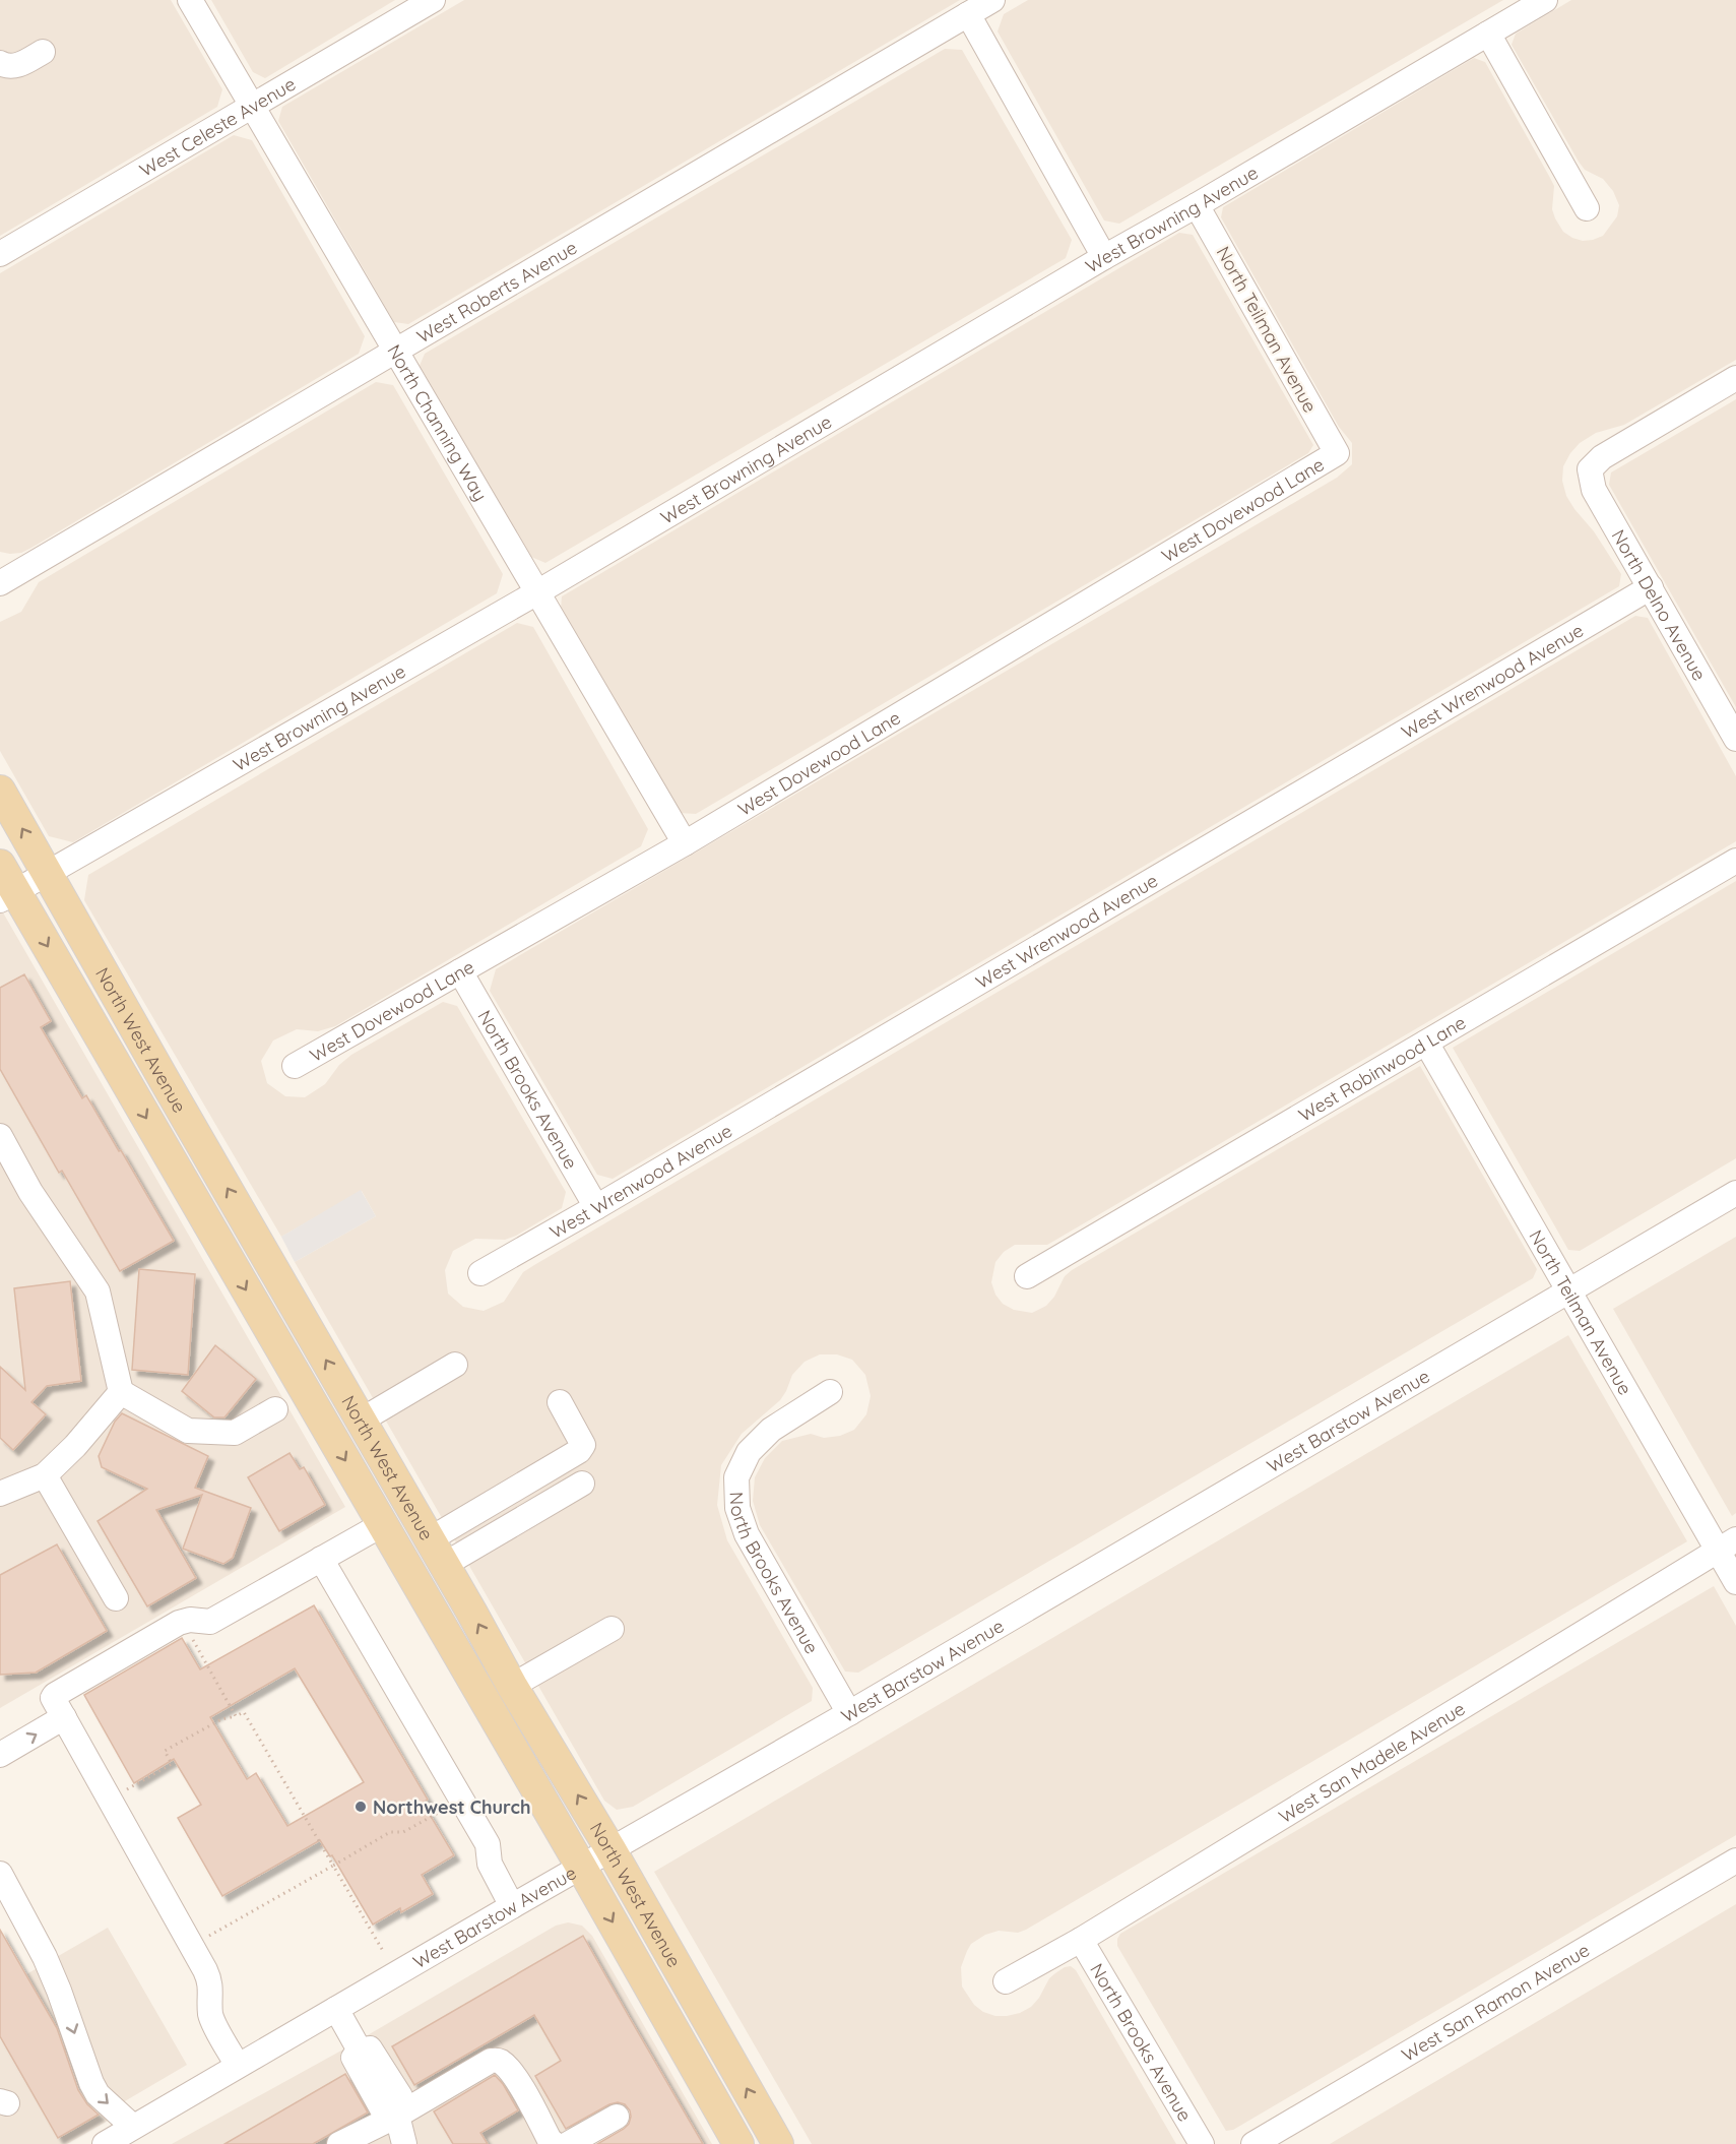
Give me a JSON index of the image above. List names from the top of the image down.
{
  "streets": {
    "main road": ["North West Avenue"],
    "street": [
      "West Celeste Avenue",
      "West Browning Avenue",
      "West Roberts Avenue",
      "North Teilman Avenue",
      "North Channing Way",
      "West Dovewood Lane",
      "North Delno Avenue",
      "West Wrenwood Avenue",
      "West Robinwood Lane",
      "North Brooks Avenue",
      "West Barstow Avenue",
      "West San Madele Avenue",
      "West San Ramon Avenue"
    ]
  },
  "crossings": [
    ["West Celeste Avenue", "North Channing Way"],
    ["West Browning Avenue", "North Teilman Avenue"],
    ["West Browning Avenue", "North Channing Way"],
    ["West Browning Avenue", "North West Avenue"],
    ["West Roberts Avenue", "North Channing Way"],
    ["North Teilman Avenue", "West Dovewood Lane"],
    ["North Teilman Avenue", "West Robinwood Lane"],
    ["North Teilman Avenue", "West Barstow Avenue"],
    ["North Teilman Avenue", "West San Madele Avenue"],
    ["North Channing Way", "West Dovewood Lane"],
    ["West Dovewood Lane", "North Brooks Avenue"],
    ["North Delno Avenue", "West Wrenwood Avenue"],
    ["West Wrenwood Avenue", "North Brooks Avenue"],
    ["North West Avenue", "West Barstow Avenue"],
    ["North Brooks Avenue", "West Barstow Avenue"],
    ["North Brooks Avenue", "West San Madele Avenue"]
  ],
  "places": ["Northwest Church"]
}
